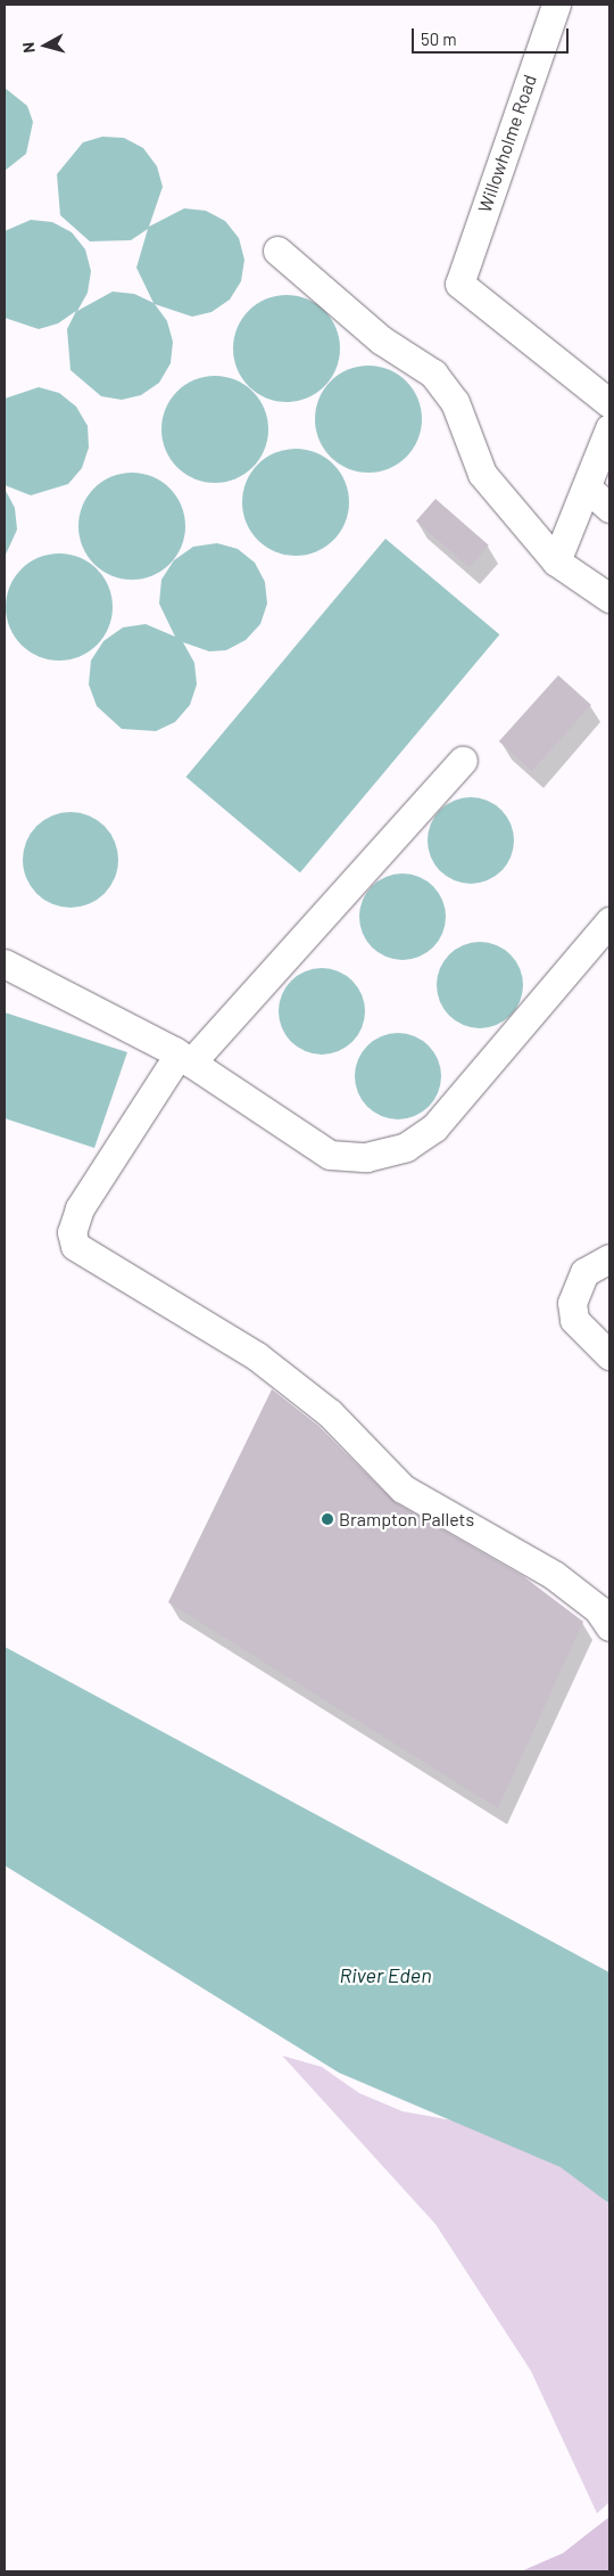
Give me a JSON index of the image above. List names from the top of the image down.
{
  "streets": {
    "street": ["Willowholme Road"]
  },
  "water": ["River Eden"],
  "places": ["Brampton Pallets"],
  "scale_bar": "50 m",
  "north": "left"
}
